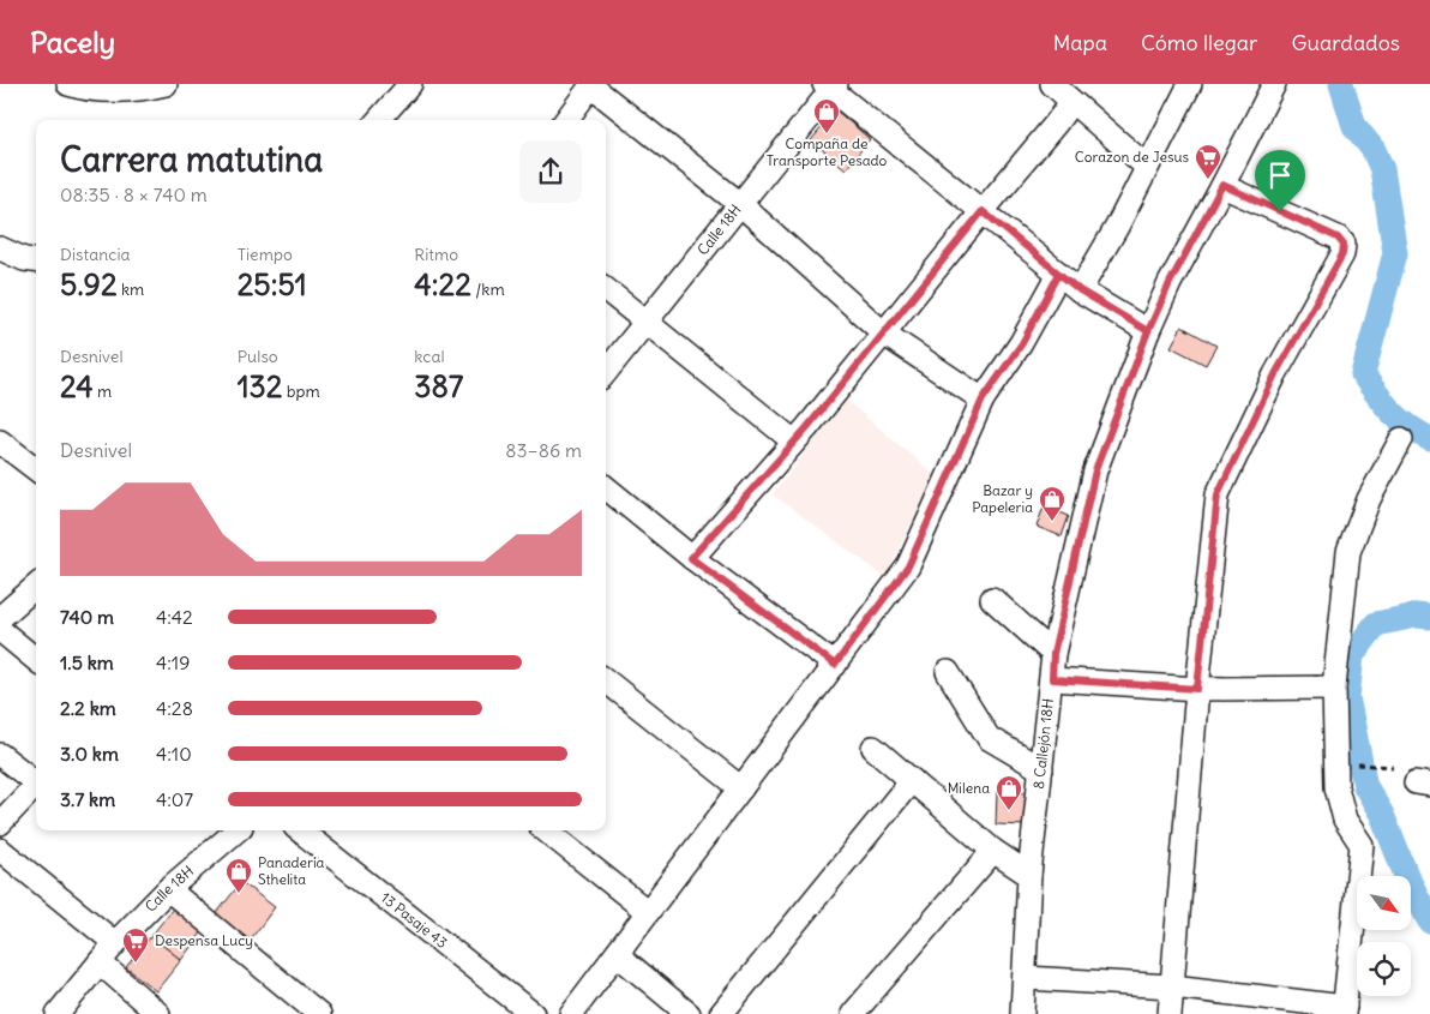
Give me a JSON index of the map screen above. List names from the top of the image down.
{
  "streets": {
    "street": ["Calle 18H", "8 Callejón 18H", "13 Pasaje 43"]
  },
  "places": {
    "shop": [
      "Compaña de Transporte Pesado",
      "Bazar y Papeleria",
      "Milena",
      "Panadería Sthelita"
    ],
    "supermarket": ["Corazon de Jesus", "Despensa Lucy"]
  },
  "north": "bottom right",
  "page": {
    "header": "Pacely",
    "nav": ["Mapa", "Cómo llegar", "Guardados"],
    "heading": ["Carrera matutina", "08:35 · 8 × 740 m"],
    "stats": [
      ["Distancia", "5.92 km"],
      ["Tiempo", "25:51"],
      ["Ritmo", "4:22 /km"],
      ["Desnivel", "24 m"],
      ["Pulso", "132 bpm"],
      ["kcal", "387"]
    ],
    "chart": ["Desnivel", "83–86 m"],
    "list": [
      {
        "name": "740 m",
        "note": "4:42"
      },
      {
        "name": "1.5 km",
        "note": "4:19"
      },
      {
        "name": "2.2 km",
        "note": "4:28"
      },
      {
        "name": "3.0 km",
        "note": "4:10"
      },
      {
        "name": "3.7 km",
        "note": "4:07"
      }
    ]
  }
}
